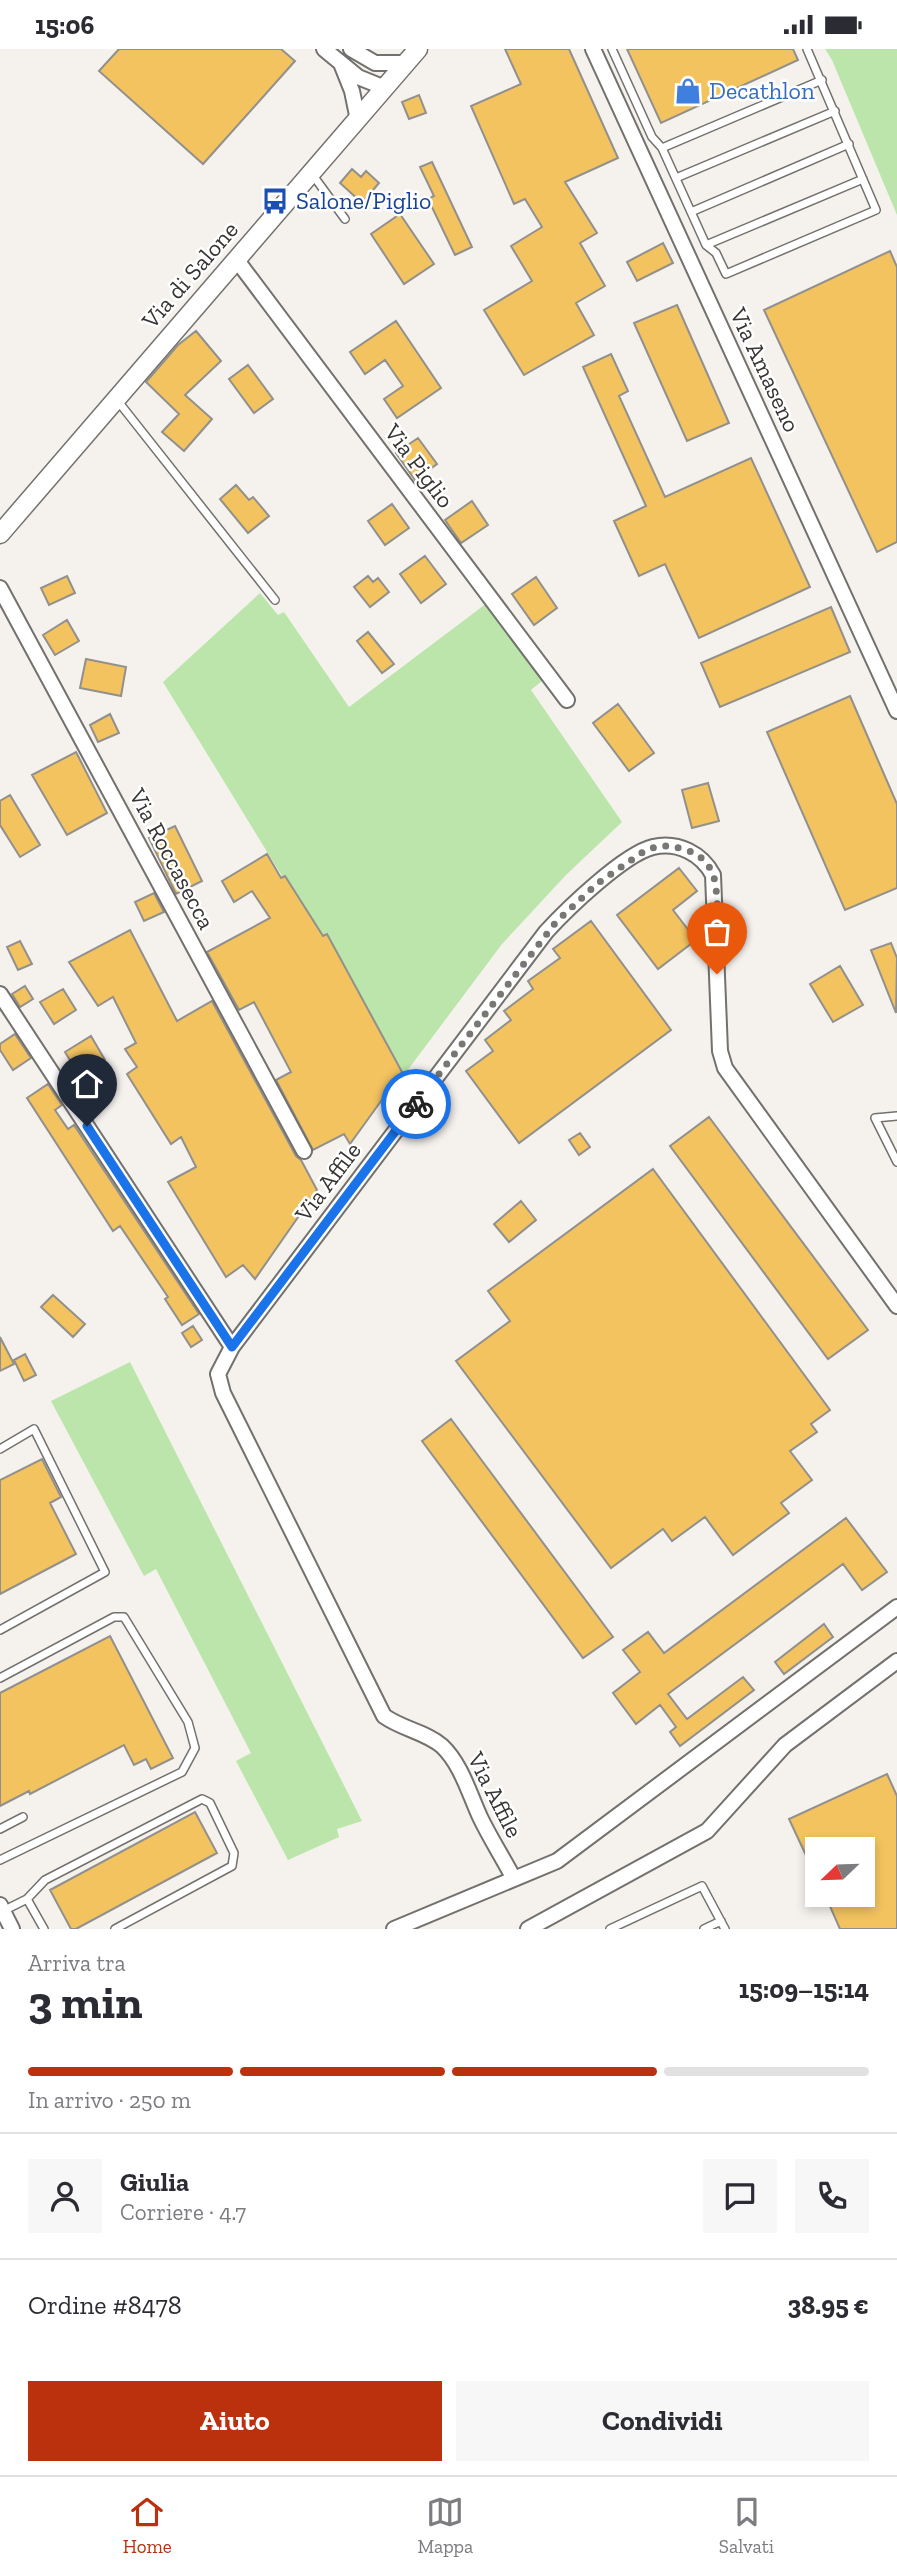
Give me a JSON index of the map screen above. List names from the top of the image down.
{
  "streets": {
    "street": [
      "Via di Salone",
      "Via Amaseno",
      "Via Piglio",
      "Via Roccasecca",
      "Via Affile"
    ]
  },
  "crossings": [
    ["Via di Salone", "Via Piglio"]
  ],
  "places": {
    "shop": ["Decathlon"],
    "bus stop": ["Salone/Piglio"]
  },
  "north": "bottom left",
  "page": {
    "status": "15:06",
    "heading": ["3 min", "Arriva tra", "15:09–15:14"],
    "panel": [
      "Giulia",
      "Corriere · 4.7",
      "Ordine #8478",
      "38.95 €"
    ],
    "bar": "In arrivo · 250 m",
    "buttons": ["Aiuto", "Condividi"],
    "tabs": ["Home", "Mappa", "Salvati"]
  }
}
